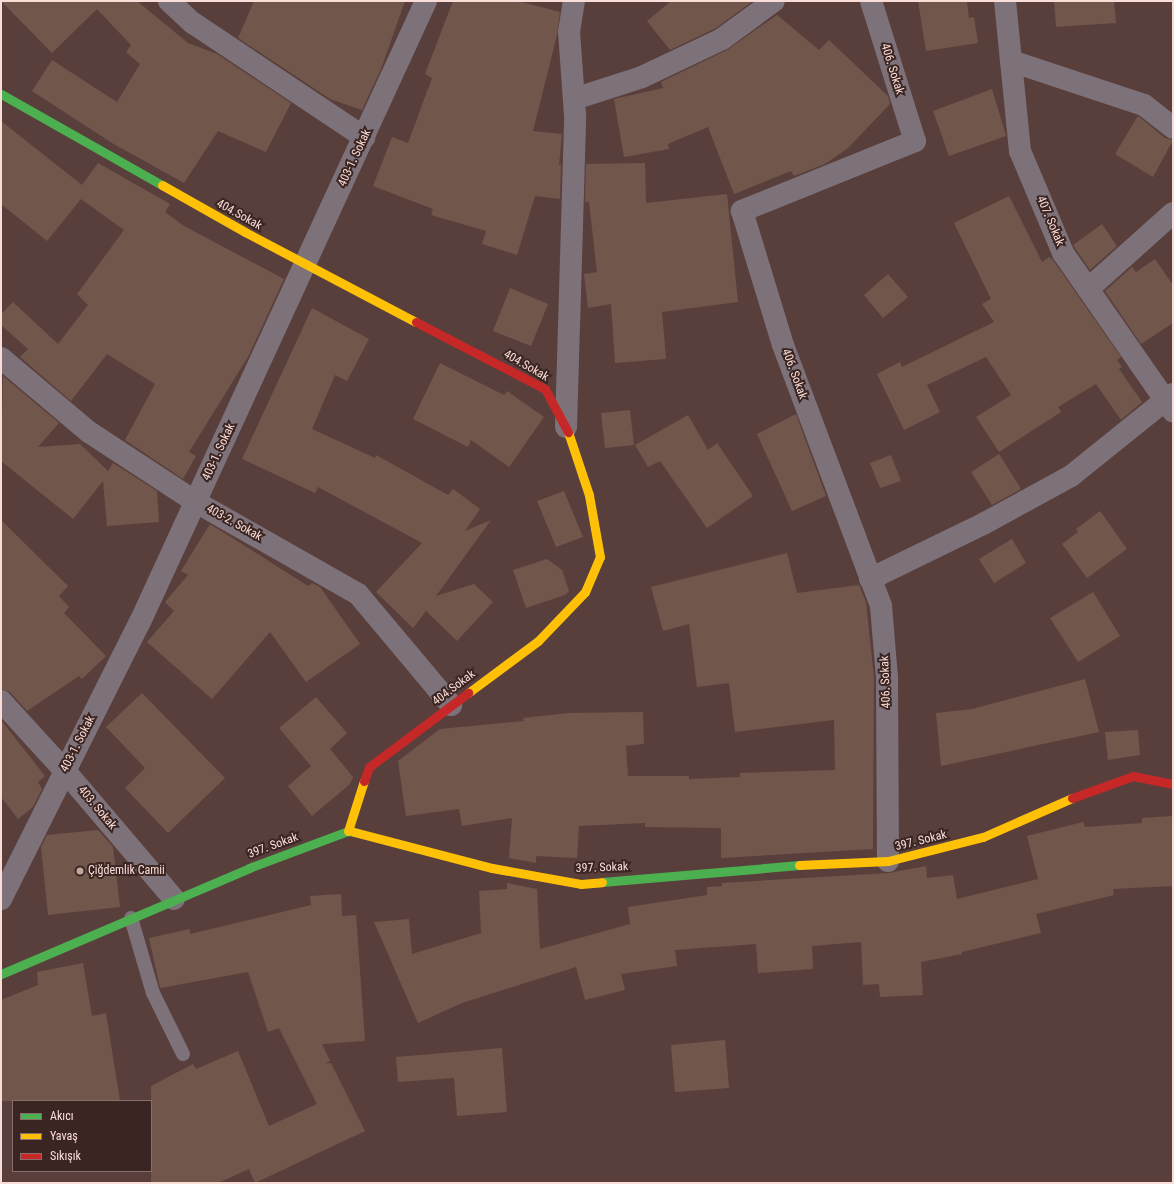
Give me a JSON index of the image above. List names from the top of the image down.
{
  "streets": {
    "street": [
      "406. Sokak",
      "403-1. Sokak",
      "404.Sokak",
      "407. Sokak",
      "403-2. Sokak",
      "403. Sokak",
      "397. Sokak"
    ]
  },
  "crossings": [
    ["406. Sokak", "397. Sokak"],
    ["403-1. Sokak", "404.Sokak"],
    ["403-1. Sokak", "403-2. Sokak"],
    ["403-1. Sokak", "403. Sokak"],
    ["404.Sokak", "403-2. Sokak"],
    ["404.Sokak", "397. Sokak"],
    ["403. Sokak", "397. Sokak"]
  ],
  "places": ["Çiğdemlik Camii"],
  "legend": ["Akıcı", "Yavaş", "Sıkışık"]
}
